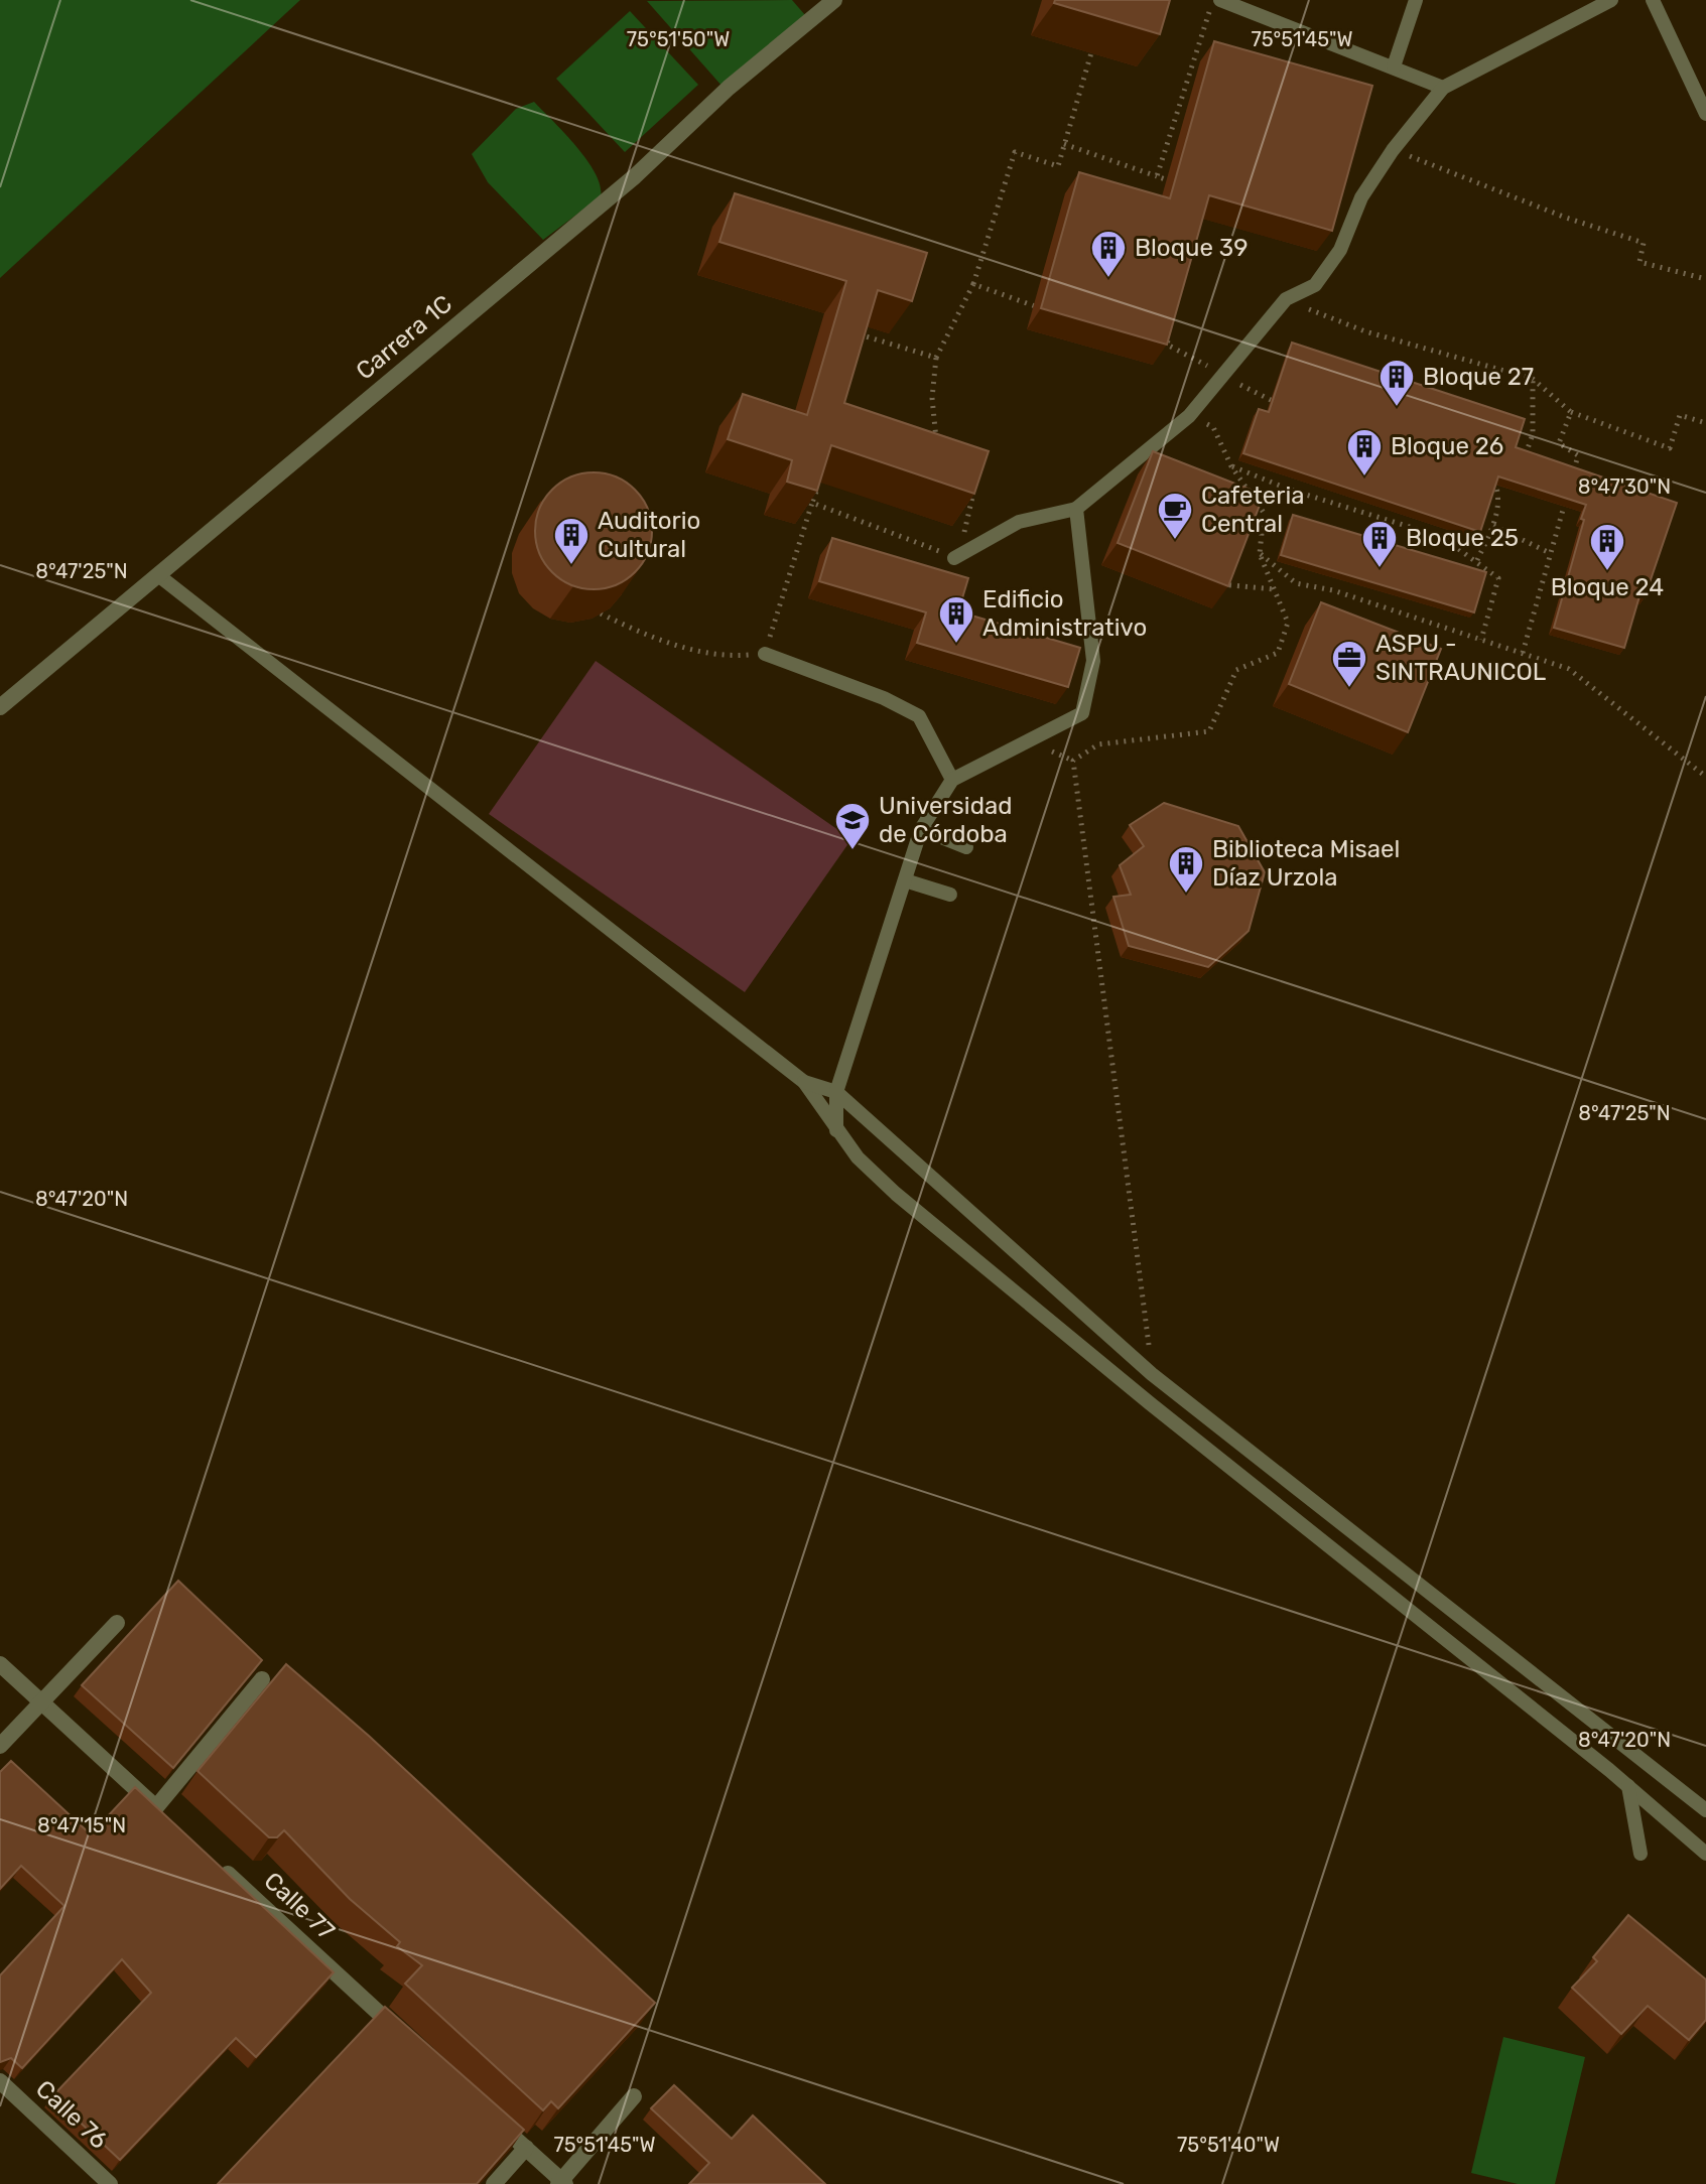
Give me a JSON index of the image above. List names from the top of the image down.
{
  "streets": {
    "street": ["Carrera 1C", "Calle 77", "Calle 76"]
  },
  "places": {
    "building": [
      "Bloque 39",
      "Bloque 27",
      "Bloque 26",
      "Auditorio Cultural",
      "Bloque 25",
      "Bloque 24",
      "Edificio Administrativo",
      "Biblioteca Misael Díaz Urzola"
    ],
    "cafe": ["Cafeteria Central"],
    "office": ["ASPU - SINTRAUNICOL"],
    "school or university": ["Universidad de Córdoba"]
  },
  "coordinates": [
    "75°51'50\"W",
    "75°51'45\"W",
    "8°47'30\"N",
    "8°47'25\"N",
    "8°47'20\"N",
    "8°47'15\"N",
    "75°51'40\"W"
  ]
}
